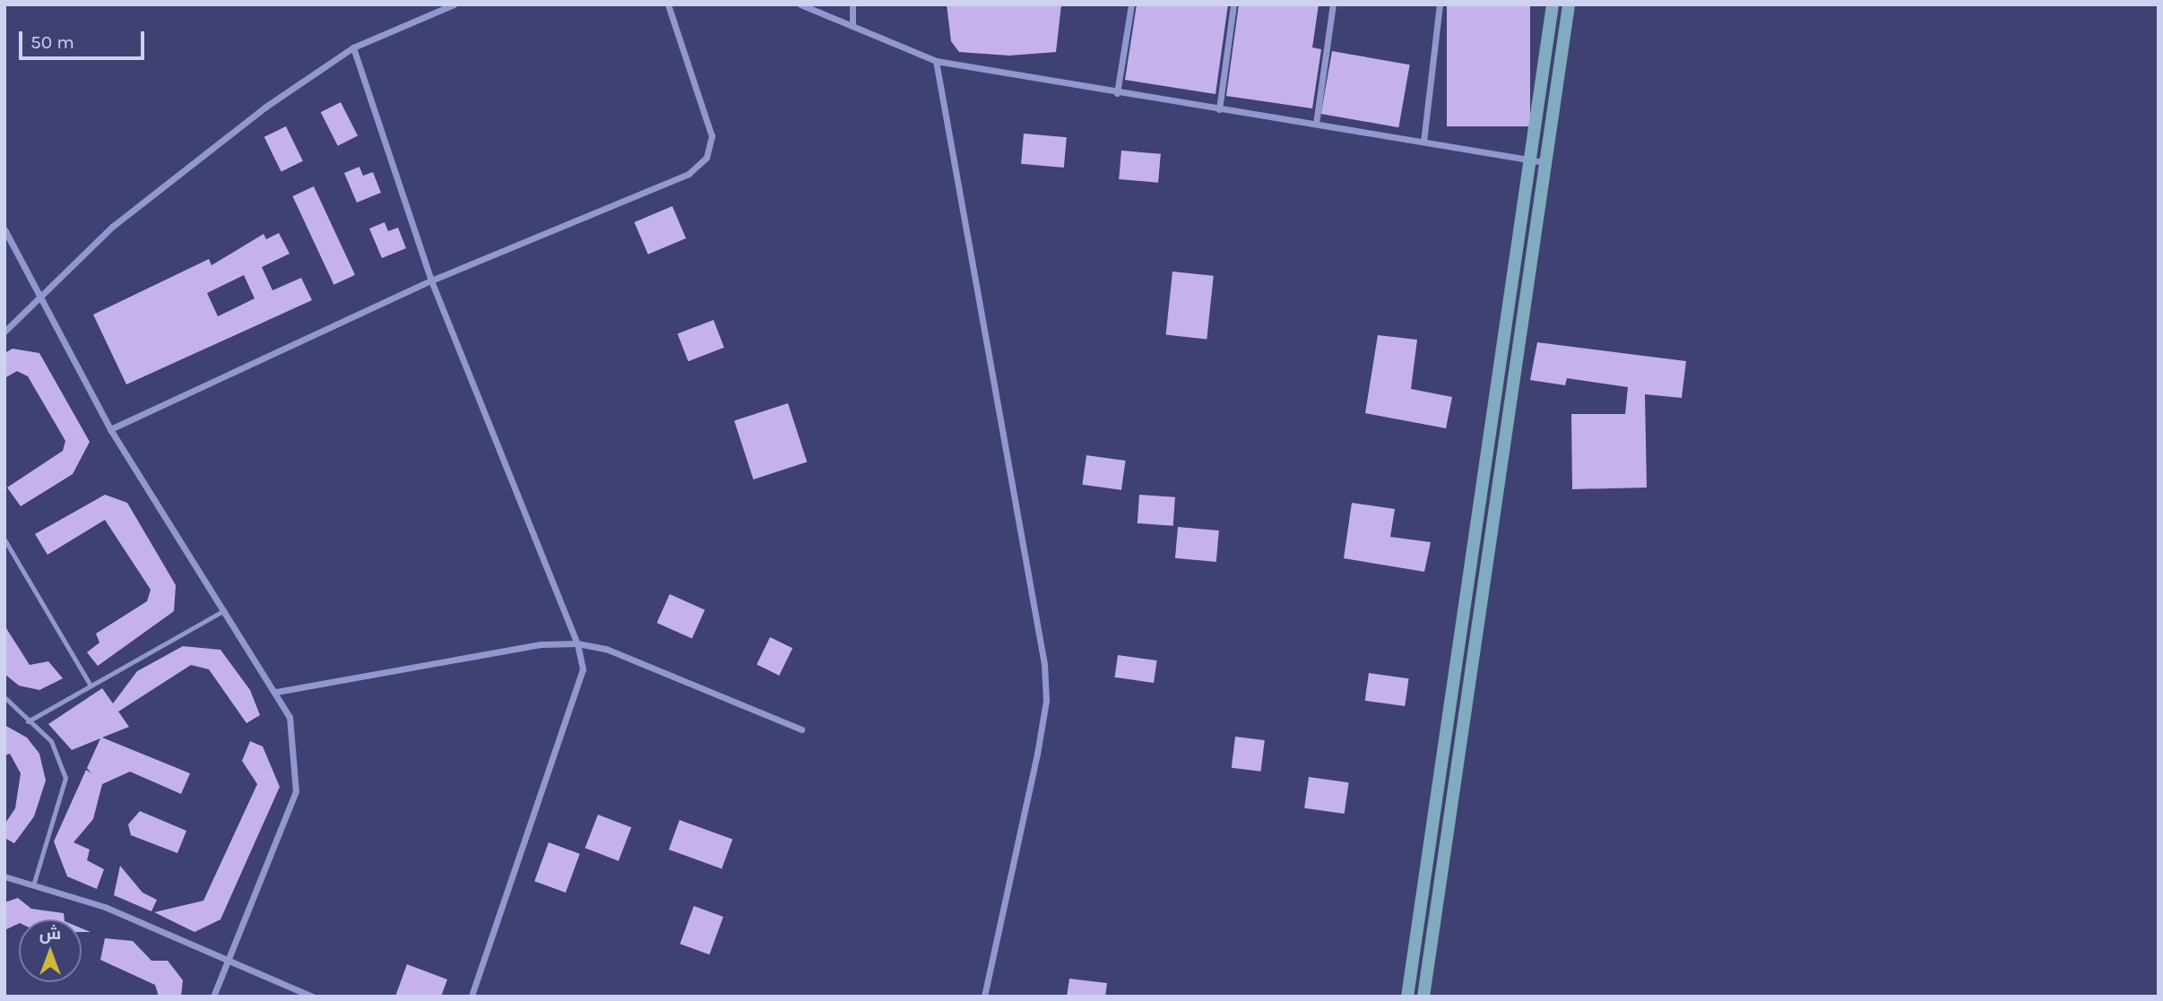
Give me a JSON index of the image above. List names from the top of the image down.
{
  "scale_bar": "50 m",
  "north": "top"
}
